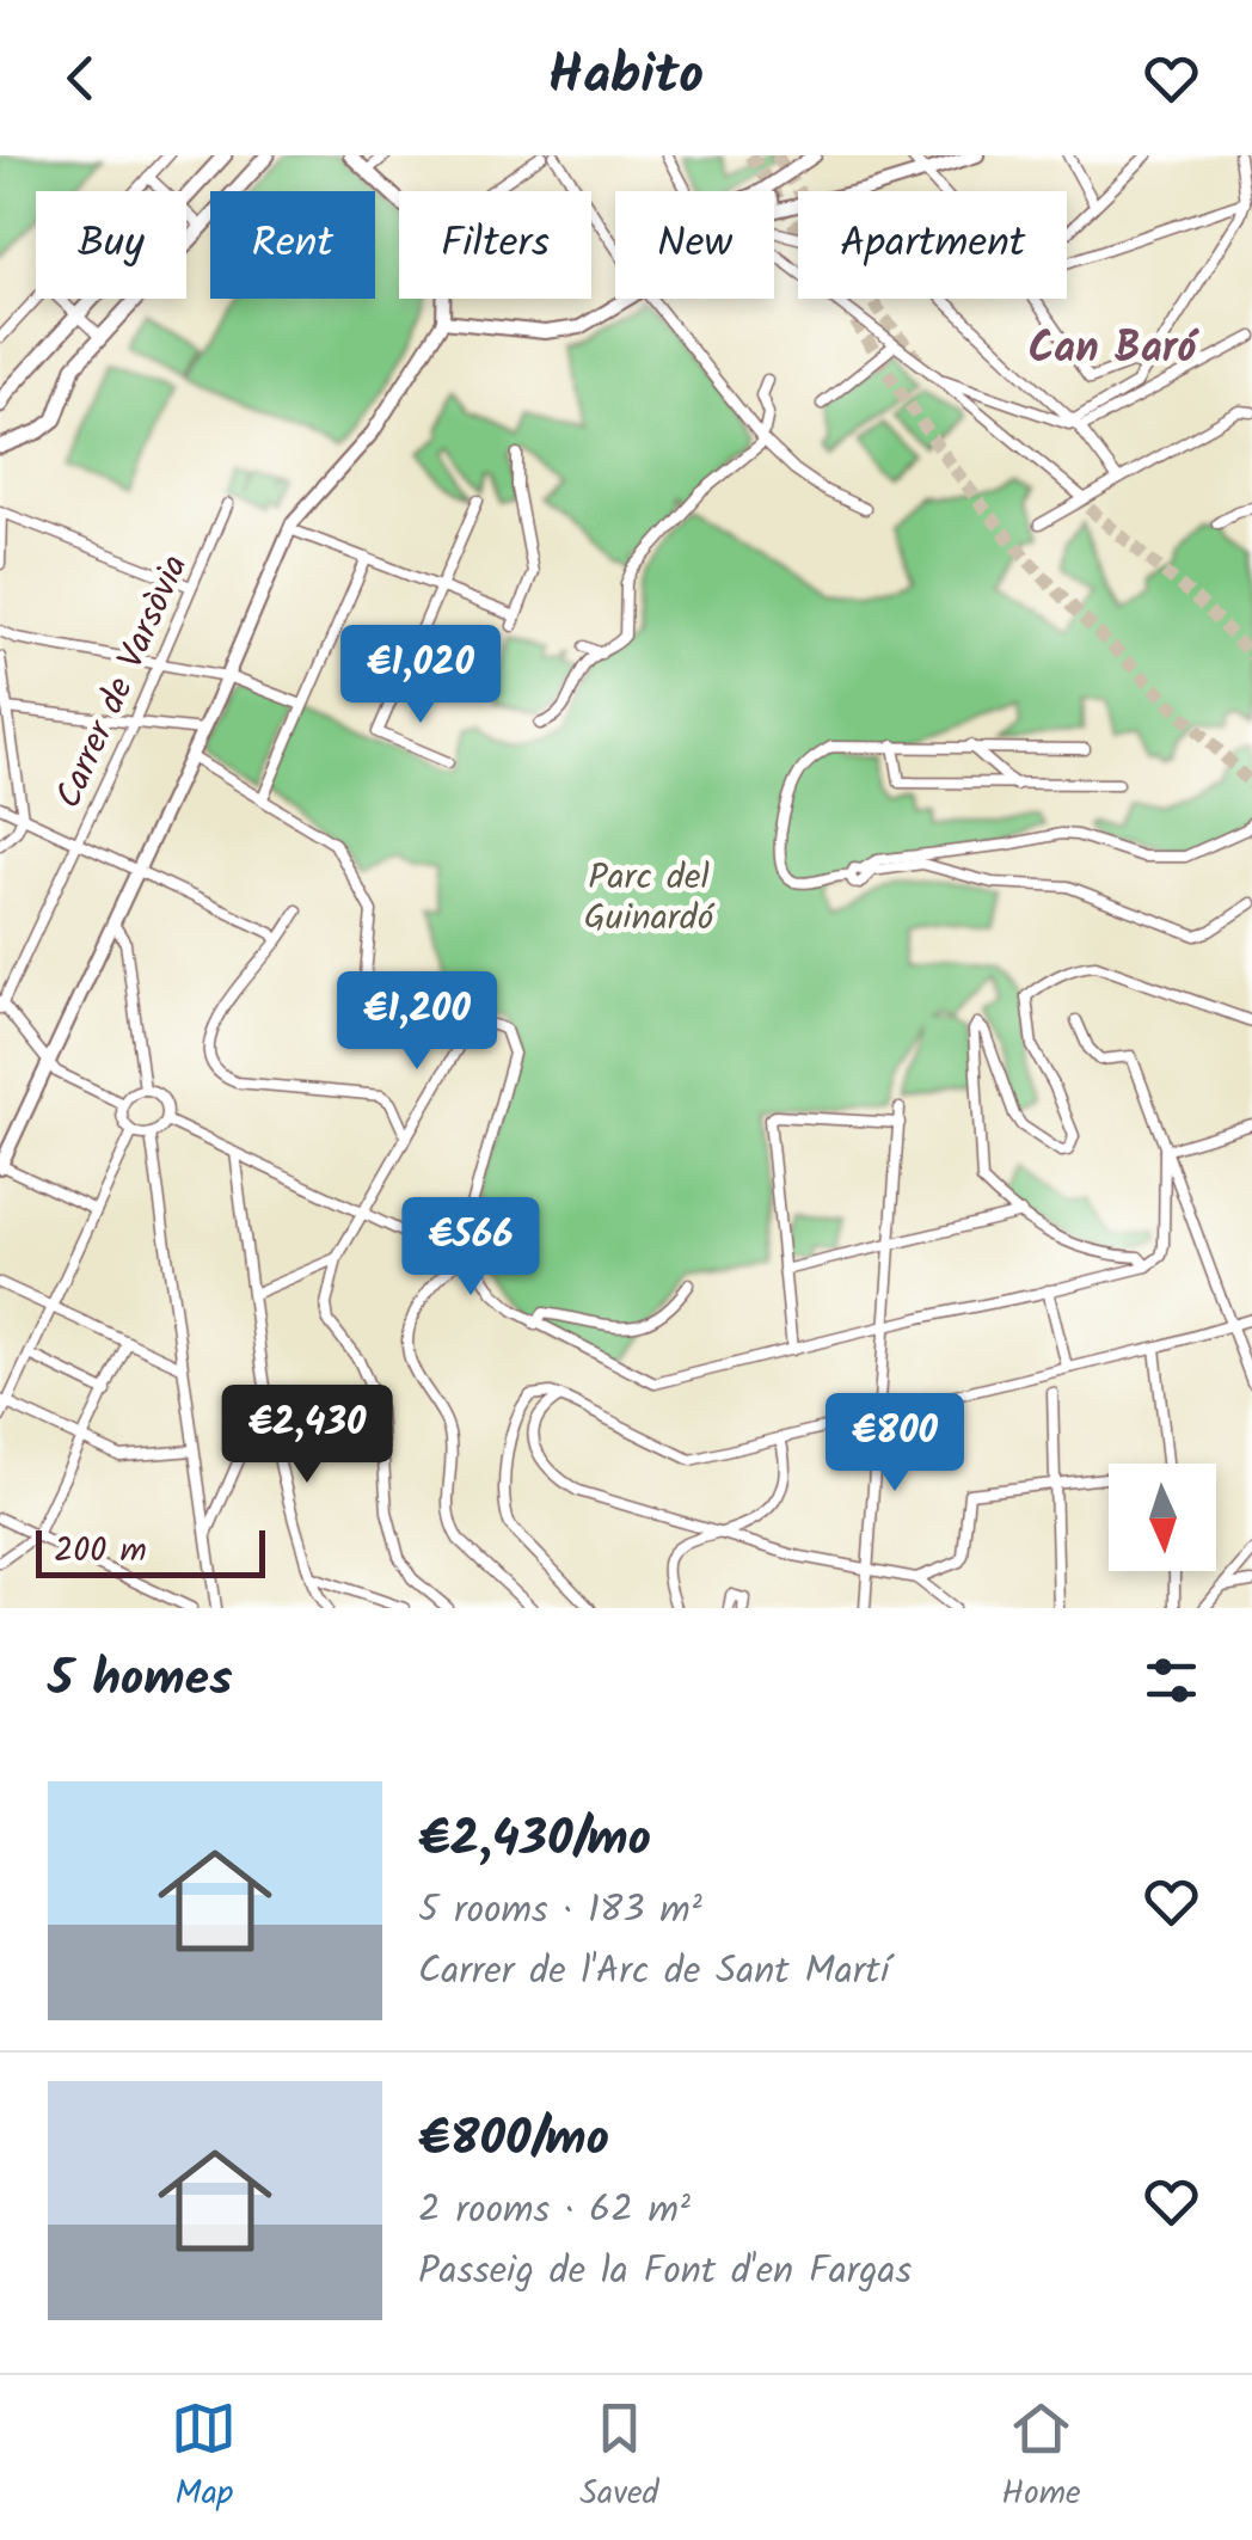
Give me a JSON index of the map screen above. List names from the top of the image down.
{
  "streets": {
    "street": ["Carrer de Varsòvia"]
  },
  "districts": ["Can Baró"],
  "parks": ["Parc del Guinardó"],
  "scale_bar": "200 m",
  "north": "bottom",
  "page": {
    "header": "Habito",
    "chip": [
      "Buy",
      "Rent",
      "Filters",
      "New",
      "Apartment"
    ],
    "price": [
      "€1,020",
      "€1,200",
      "€566",
      "€2,430",
      "€800"
    ],
    "scale": "200 m",
    "heading": "5 homes",
    "list": [
      {
        "name": "€2,430/mo",
        "note": "5 rooms · 183 m² · Carrer de l'Arc de Sant Martí"
      },
      {
        "name": "€800/mo",
        "note": "2 rooms · 62 m² · Passeig de la Font d'en Fargas"
      }
    ],
    "tabs": ["Map", "Saved", "Home"]
  }
}
